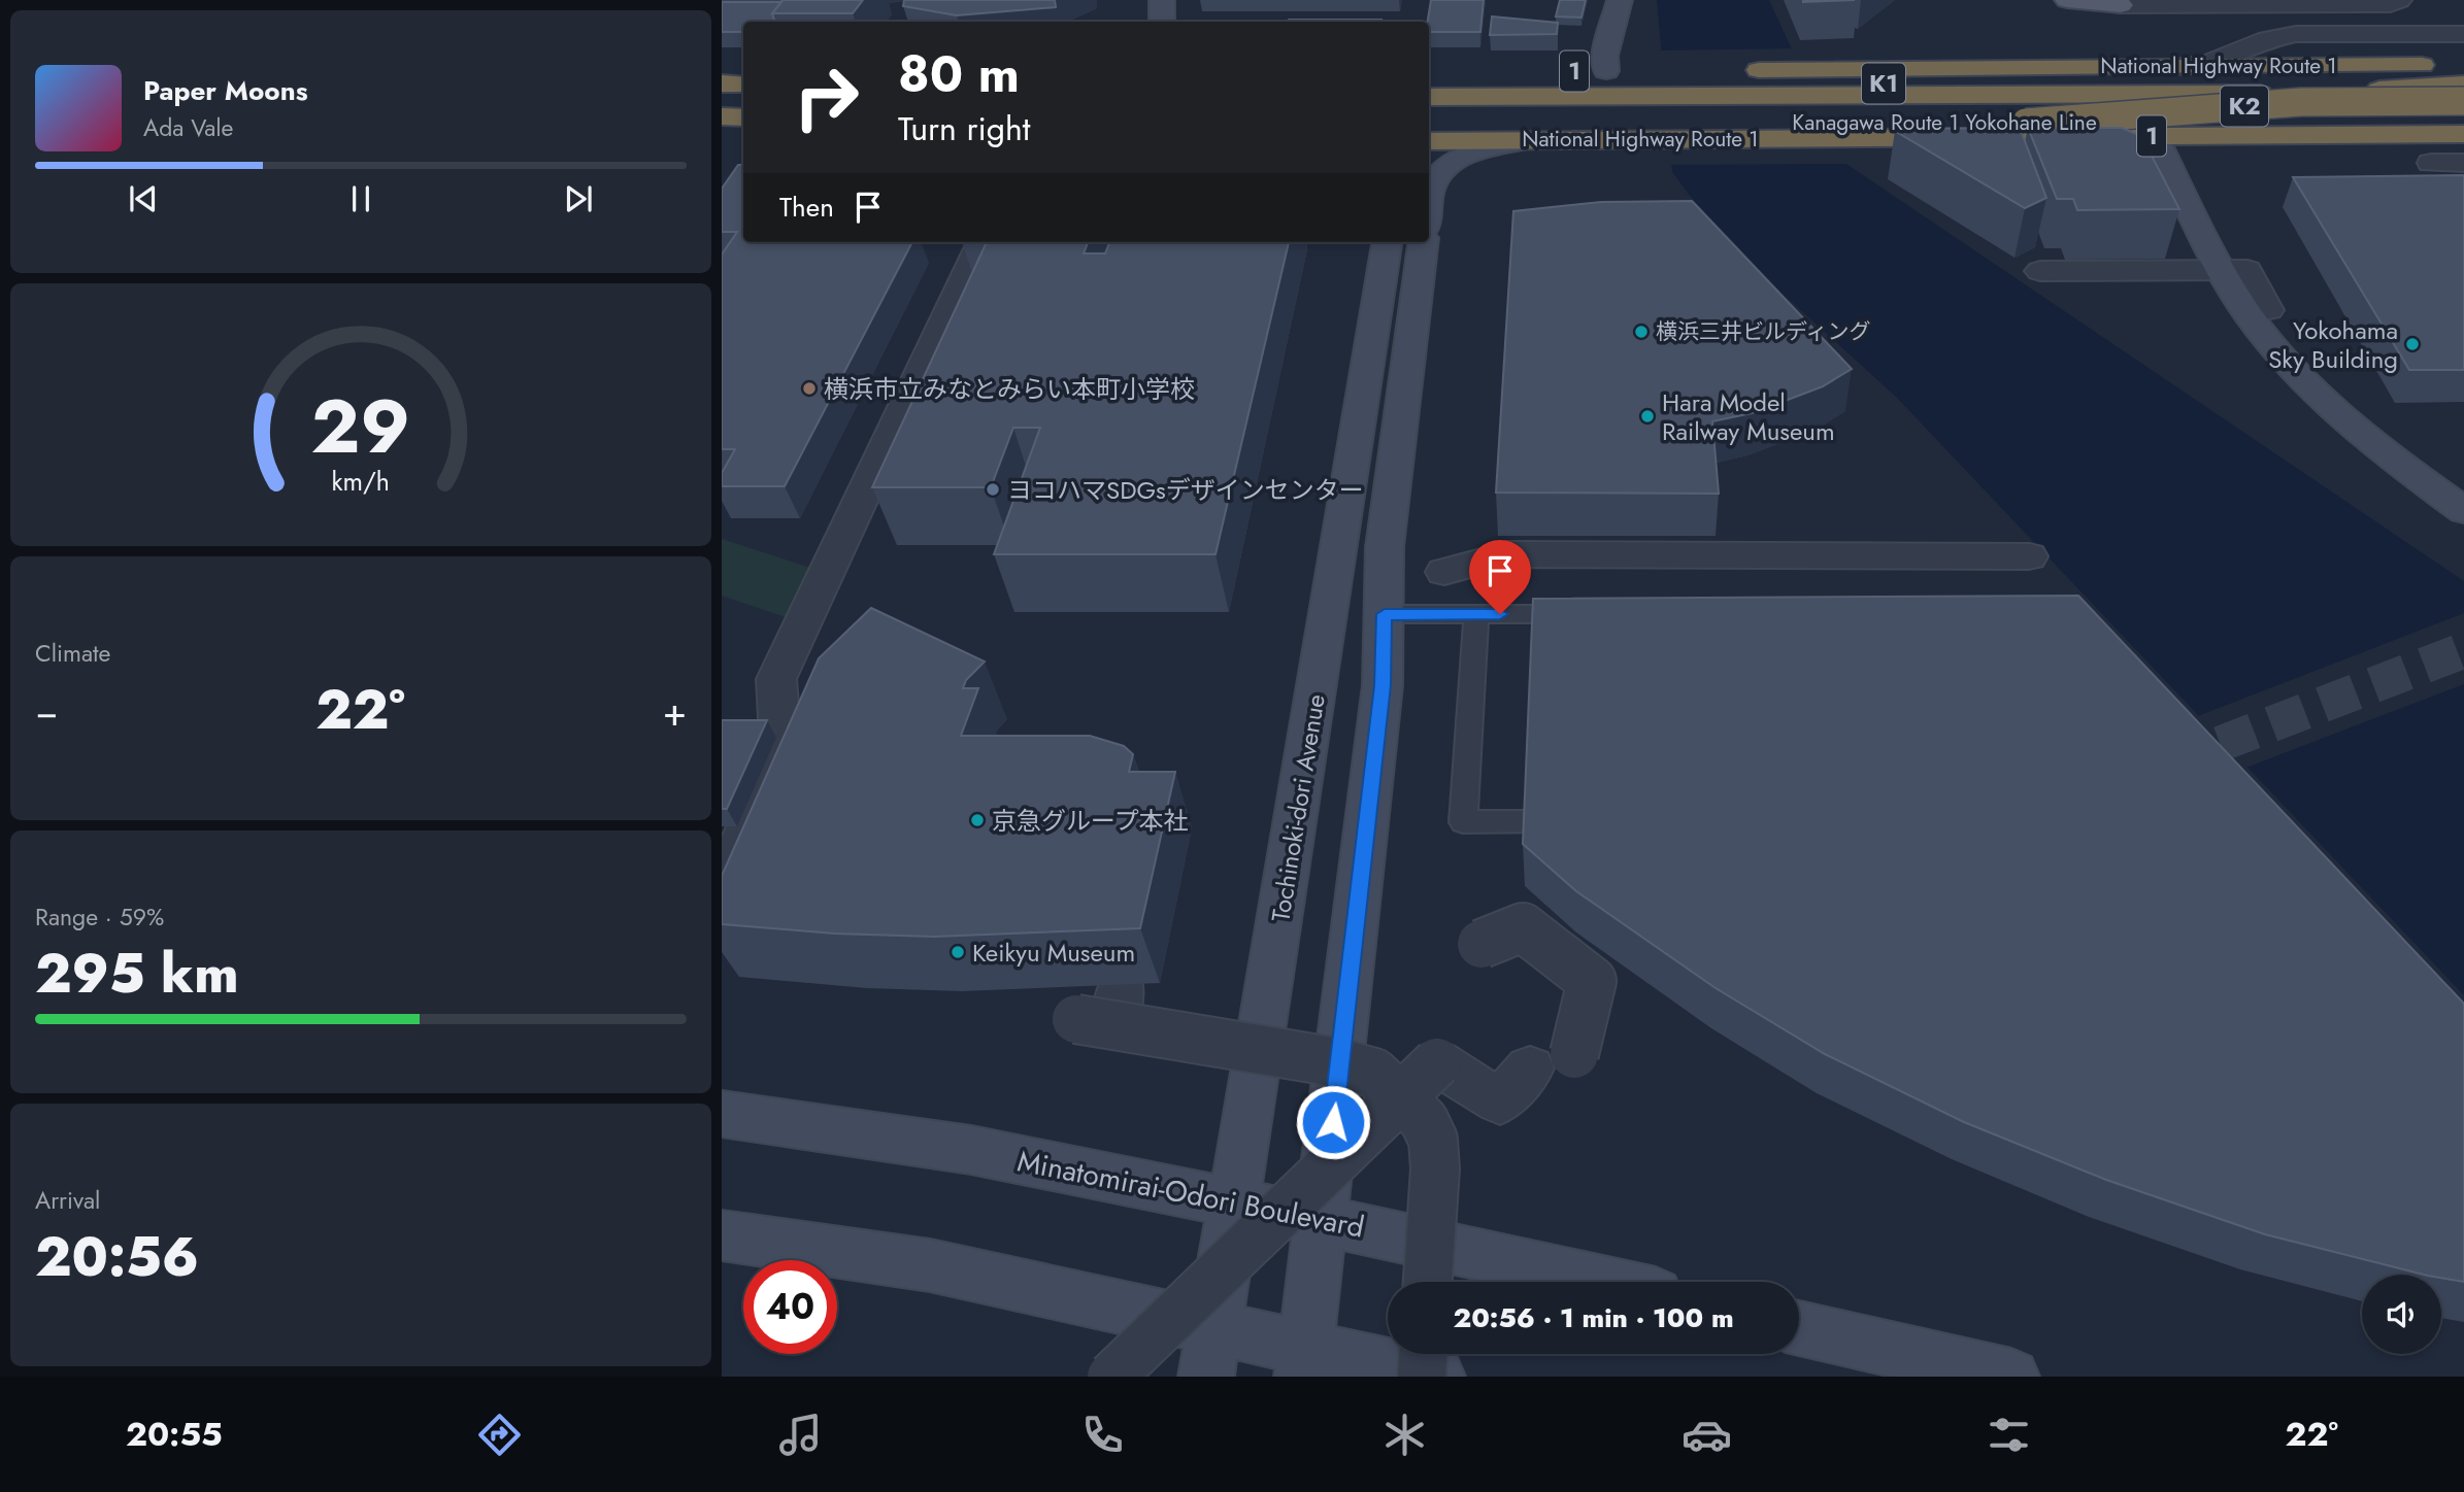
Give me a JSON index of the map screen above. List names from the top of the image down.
{
  "streets": {
    "highway": [
      "National Highway Route 1",
      "1",
      "K1",
      "K2",
      "Kanagawa Route 1 Yokohane Line"
    ],
    "street": ["Tochinoki-dori Avenue", "Minatomirai-Odori Boulevard"]
  },
  "crossings": [
    ["K2", "Kanagawa Route 1 Yokohane Line"],
    ["Tochinoki-dori Avenue", "Minatomirai-Odori Boulevard"]
  ],
  "places": [
    "横浜三井ビルディング",
    "Yokohama Sky Building",
    "横浜市立みなとみらい本町小学校",
    "Hara Model Railway Museum",
    "ヨコハマSDGsデザインセンター",
    "京急グループ本社",
    "Keikyu Museum"
  ],
  "page": {
    "turn": ["80 m", "Turn right"],
    "song": ["Paper Moons", "Ada Vale"],
    "then": "Then",
    "tile": [
      "Climate",
      ["Range · 59%", "295 km"],
      ["Arrival", "20:56"]
    ],
    "heat": ["−", "22°", "+"],
    "limit": "40",
    "trip": "20:56 · 1 min · 100 m",
    "tabs": ["20:55", "22°"],
    "gauge": ["29", "km/h"]
  }
}
